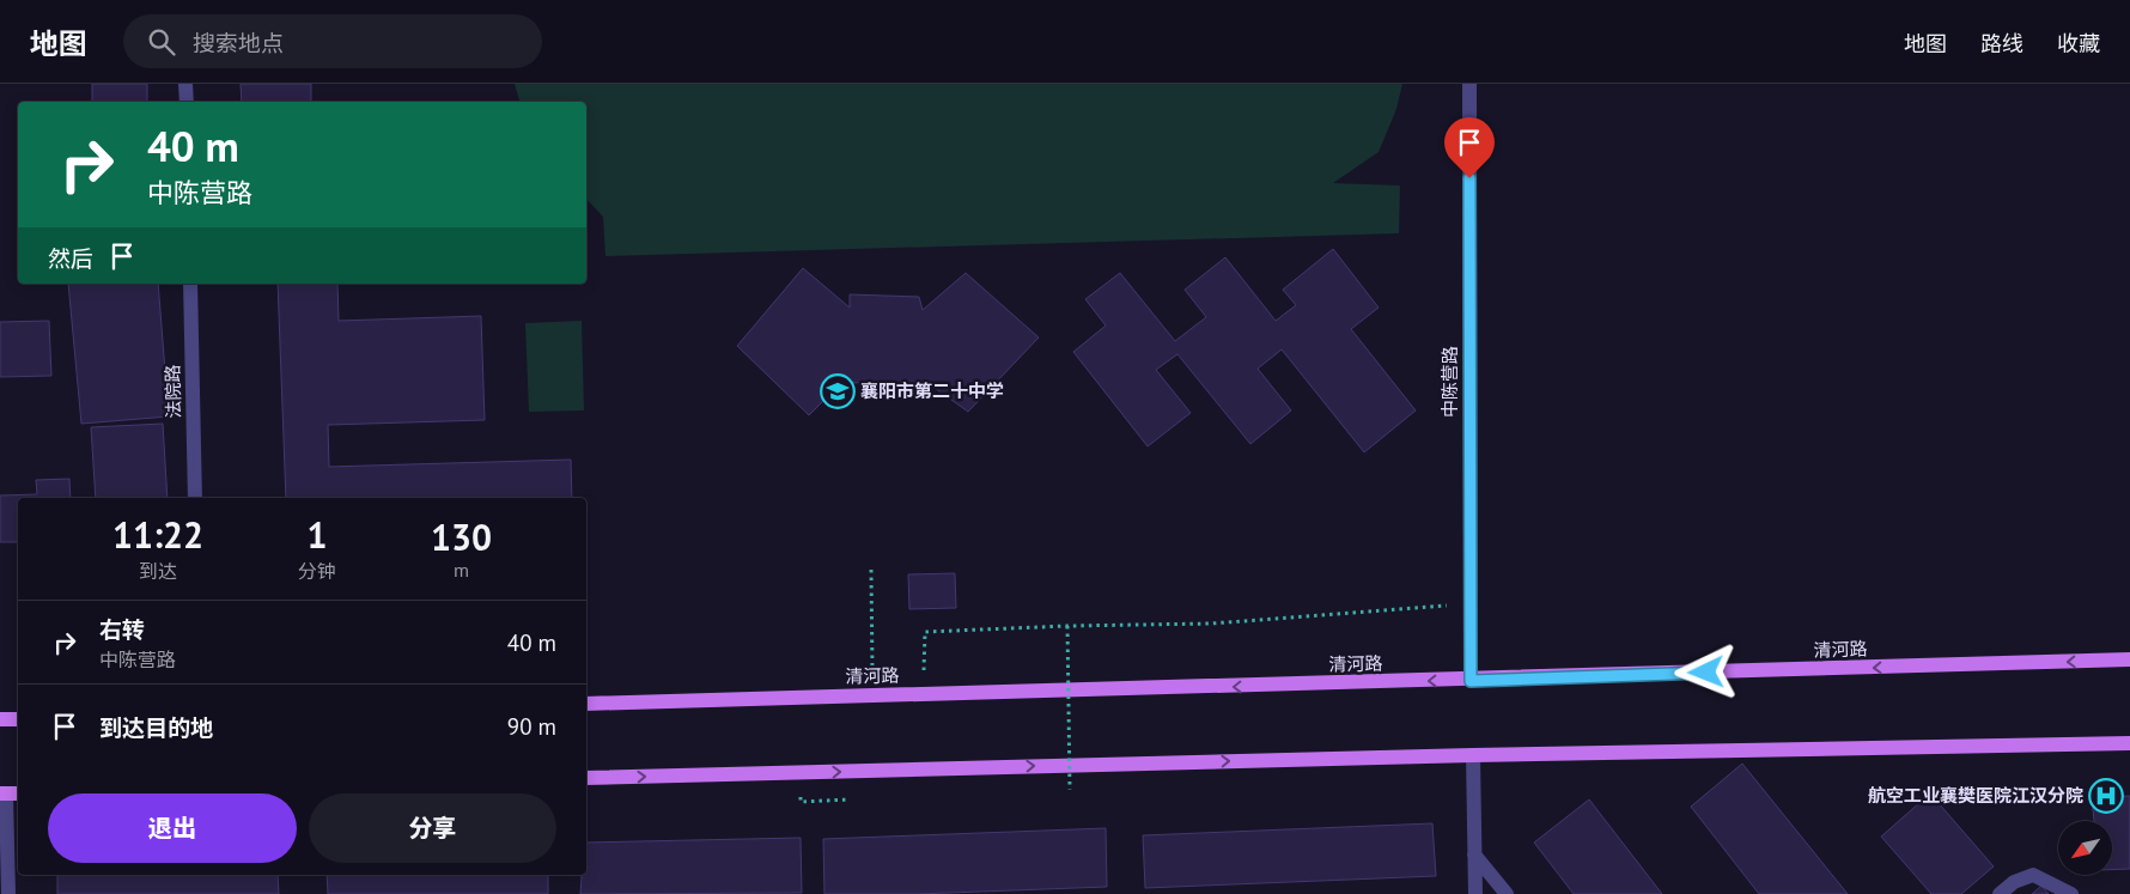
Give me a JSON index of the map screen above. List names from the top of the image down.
{
  "streets": {
    "main road": ["清河路"],
    "street": ["中陈营路", "法院路"]
  },
  "crossings": [
    ["中陈营路", "清河路"]
  ],
  "places": {
    "school or university": ["襄阳市第二十中学"],
    "hospital": ["航空工业襄樊医院江汉分院"]
  },
  "north": "bottom left",
  "page": {
    "header": "地图",
    "search": "搜索地点",
    "nav": ["地图", "路线", "收藏"],
    "turn": ["40 m", "中陈营路"],
    "then": "然后",
    "eta": [
      "11:22",
      "到达",
      "1",
      "分钟",
      "130",
      "m"
    ],
    "list": [
      {
        "name": "右转",
        "note": "中陈营路",
        "value": "40 m"
      },
      {
        "name": "到达目的地",
        "value": "90 m"
      }
    ],
    "buttons": ["退出", "分享"]
  }
}
